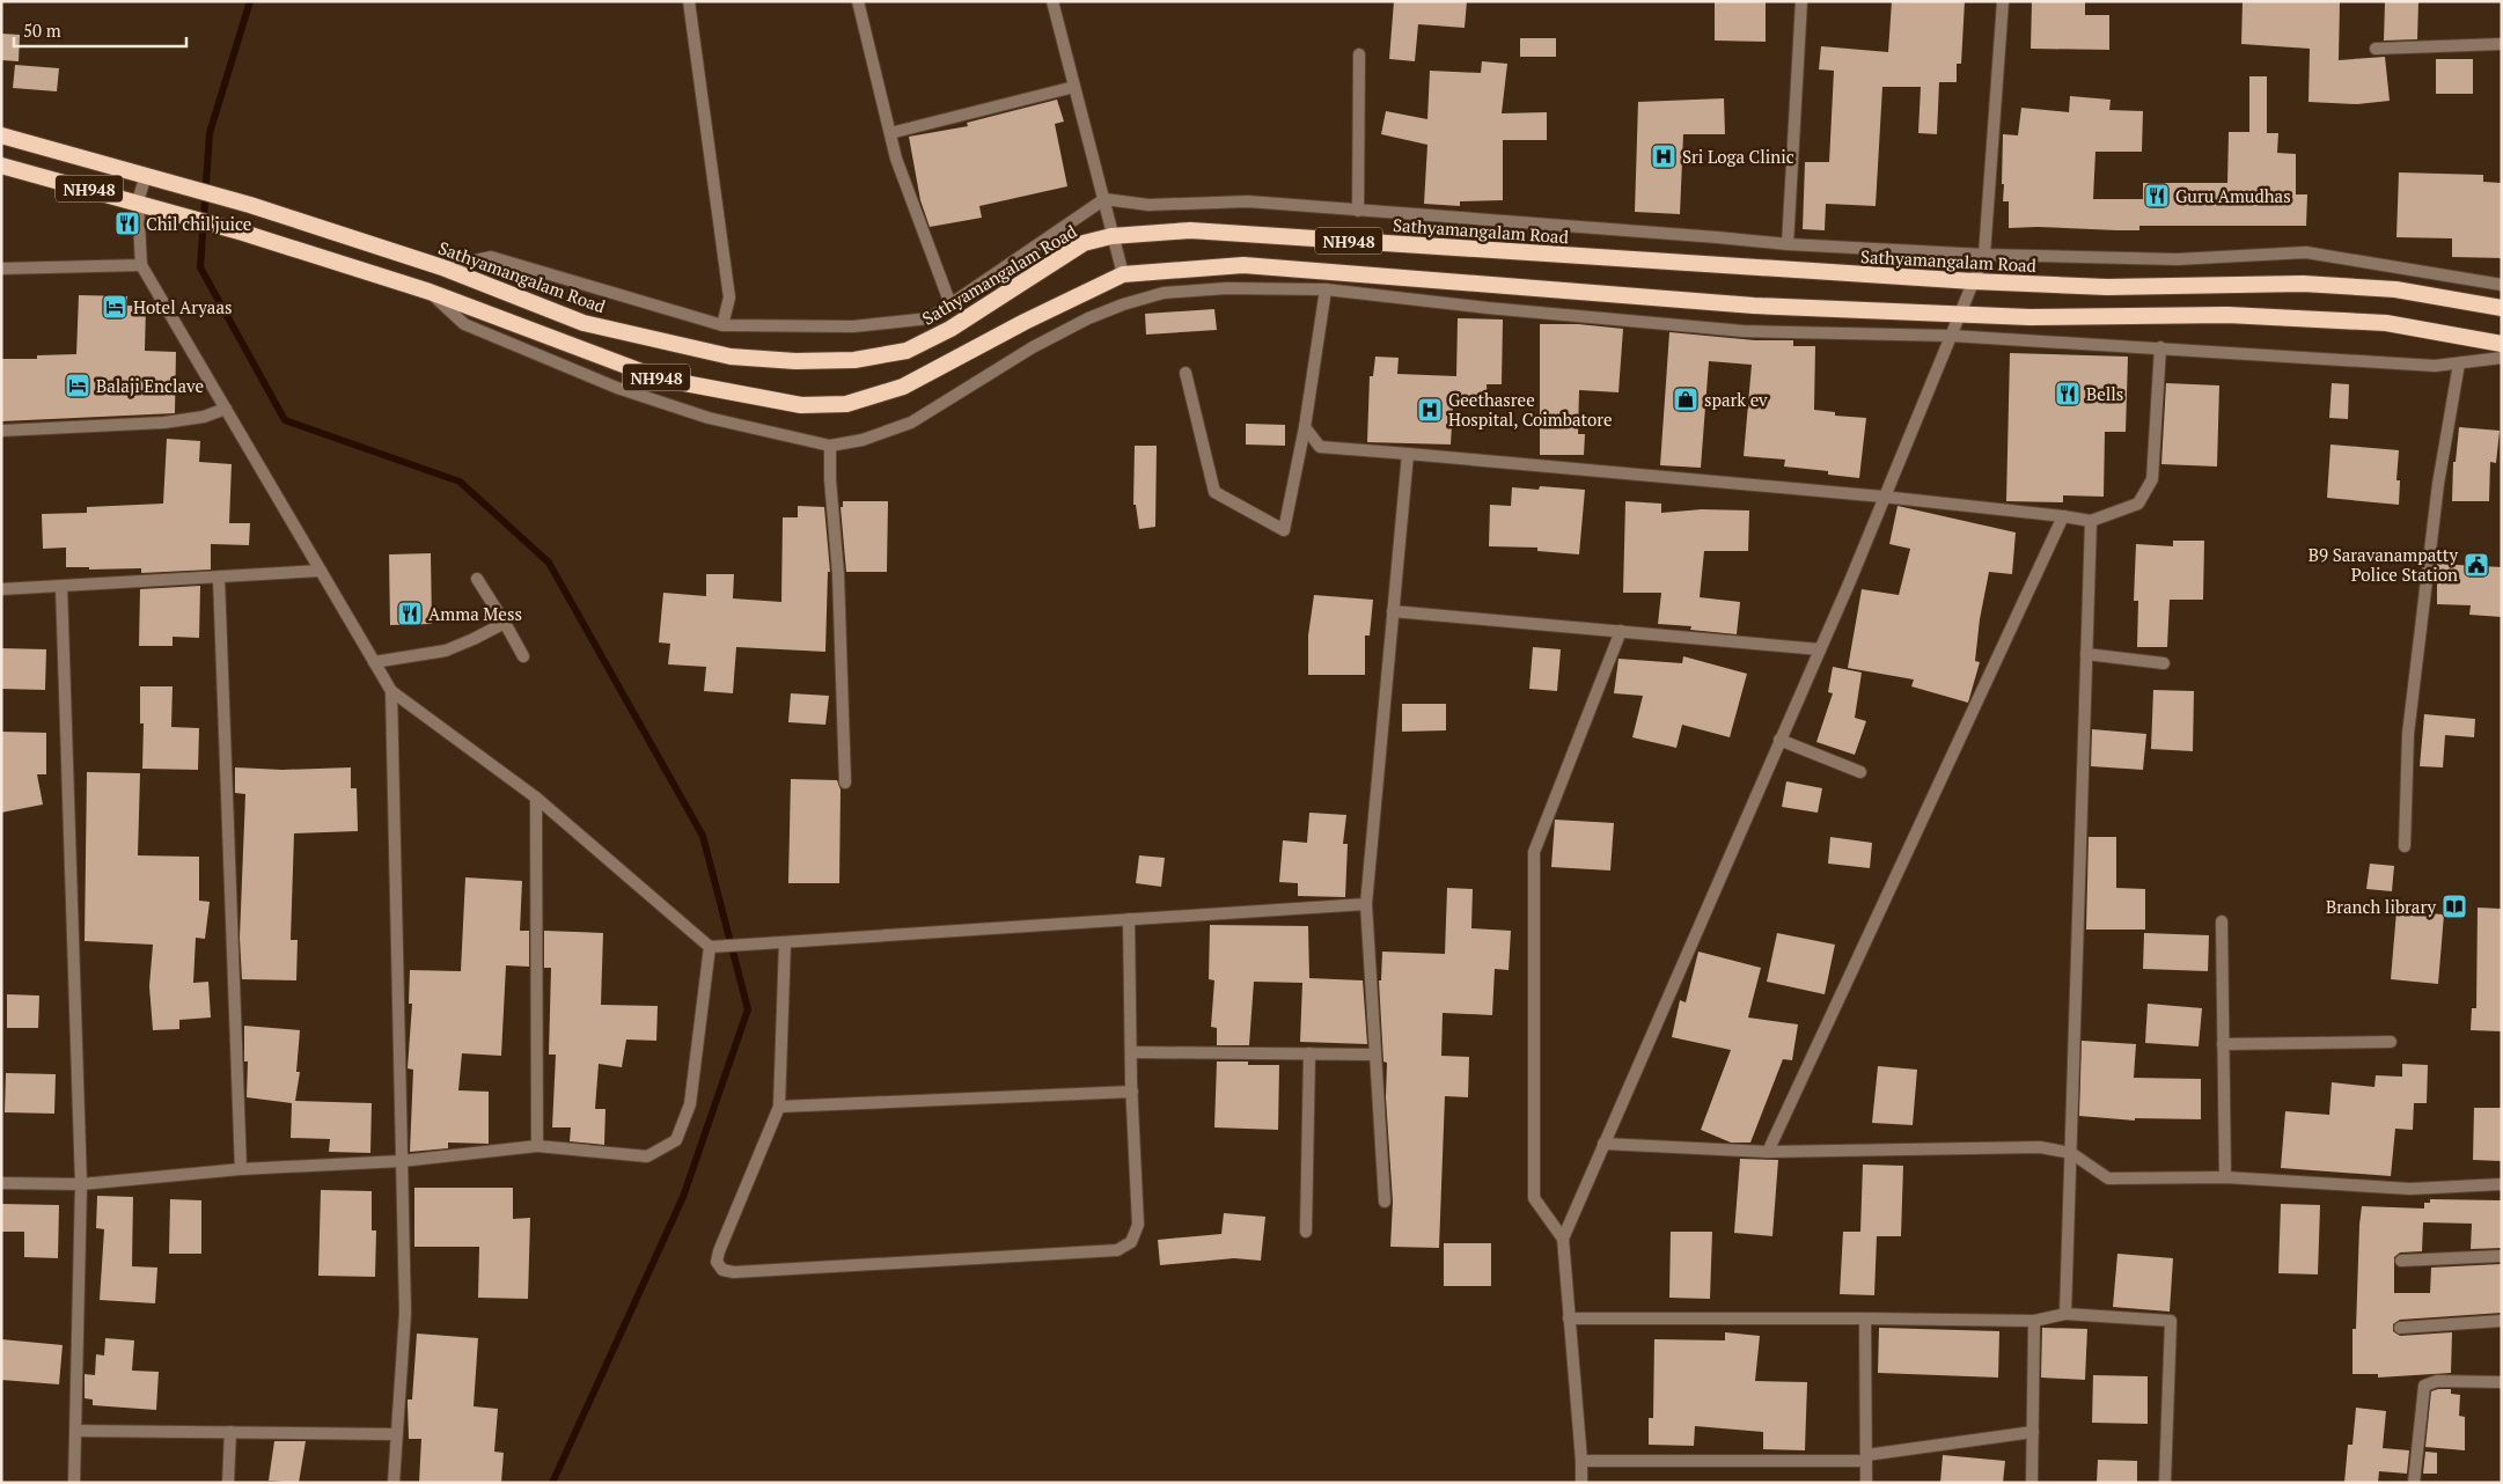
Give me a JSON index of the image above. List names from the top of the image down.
{
  "streets": {
    "highway": ["NH948", "Sathyamangalam Road"]
  },
  "places": {
    "hospital": ["Sri Loga Clinic", "Geethasree Hospital, Coimbatore"],
    "restaurant": [
      "Guru Amudhas",
      "Chil chil juice",
      "Bells",
      "Amma Mess"
    ],
    "hotel": ["Hotel Aryaas", "Balaji Enclave"],
    "shop": ["spark ev"],
    "public building": ["B9 Saravanampatty Police Station"],
    "library": ["Branch library"]
  },
  "scale_bar": "50 m"
}
